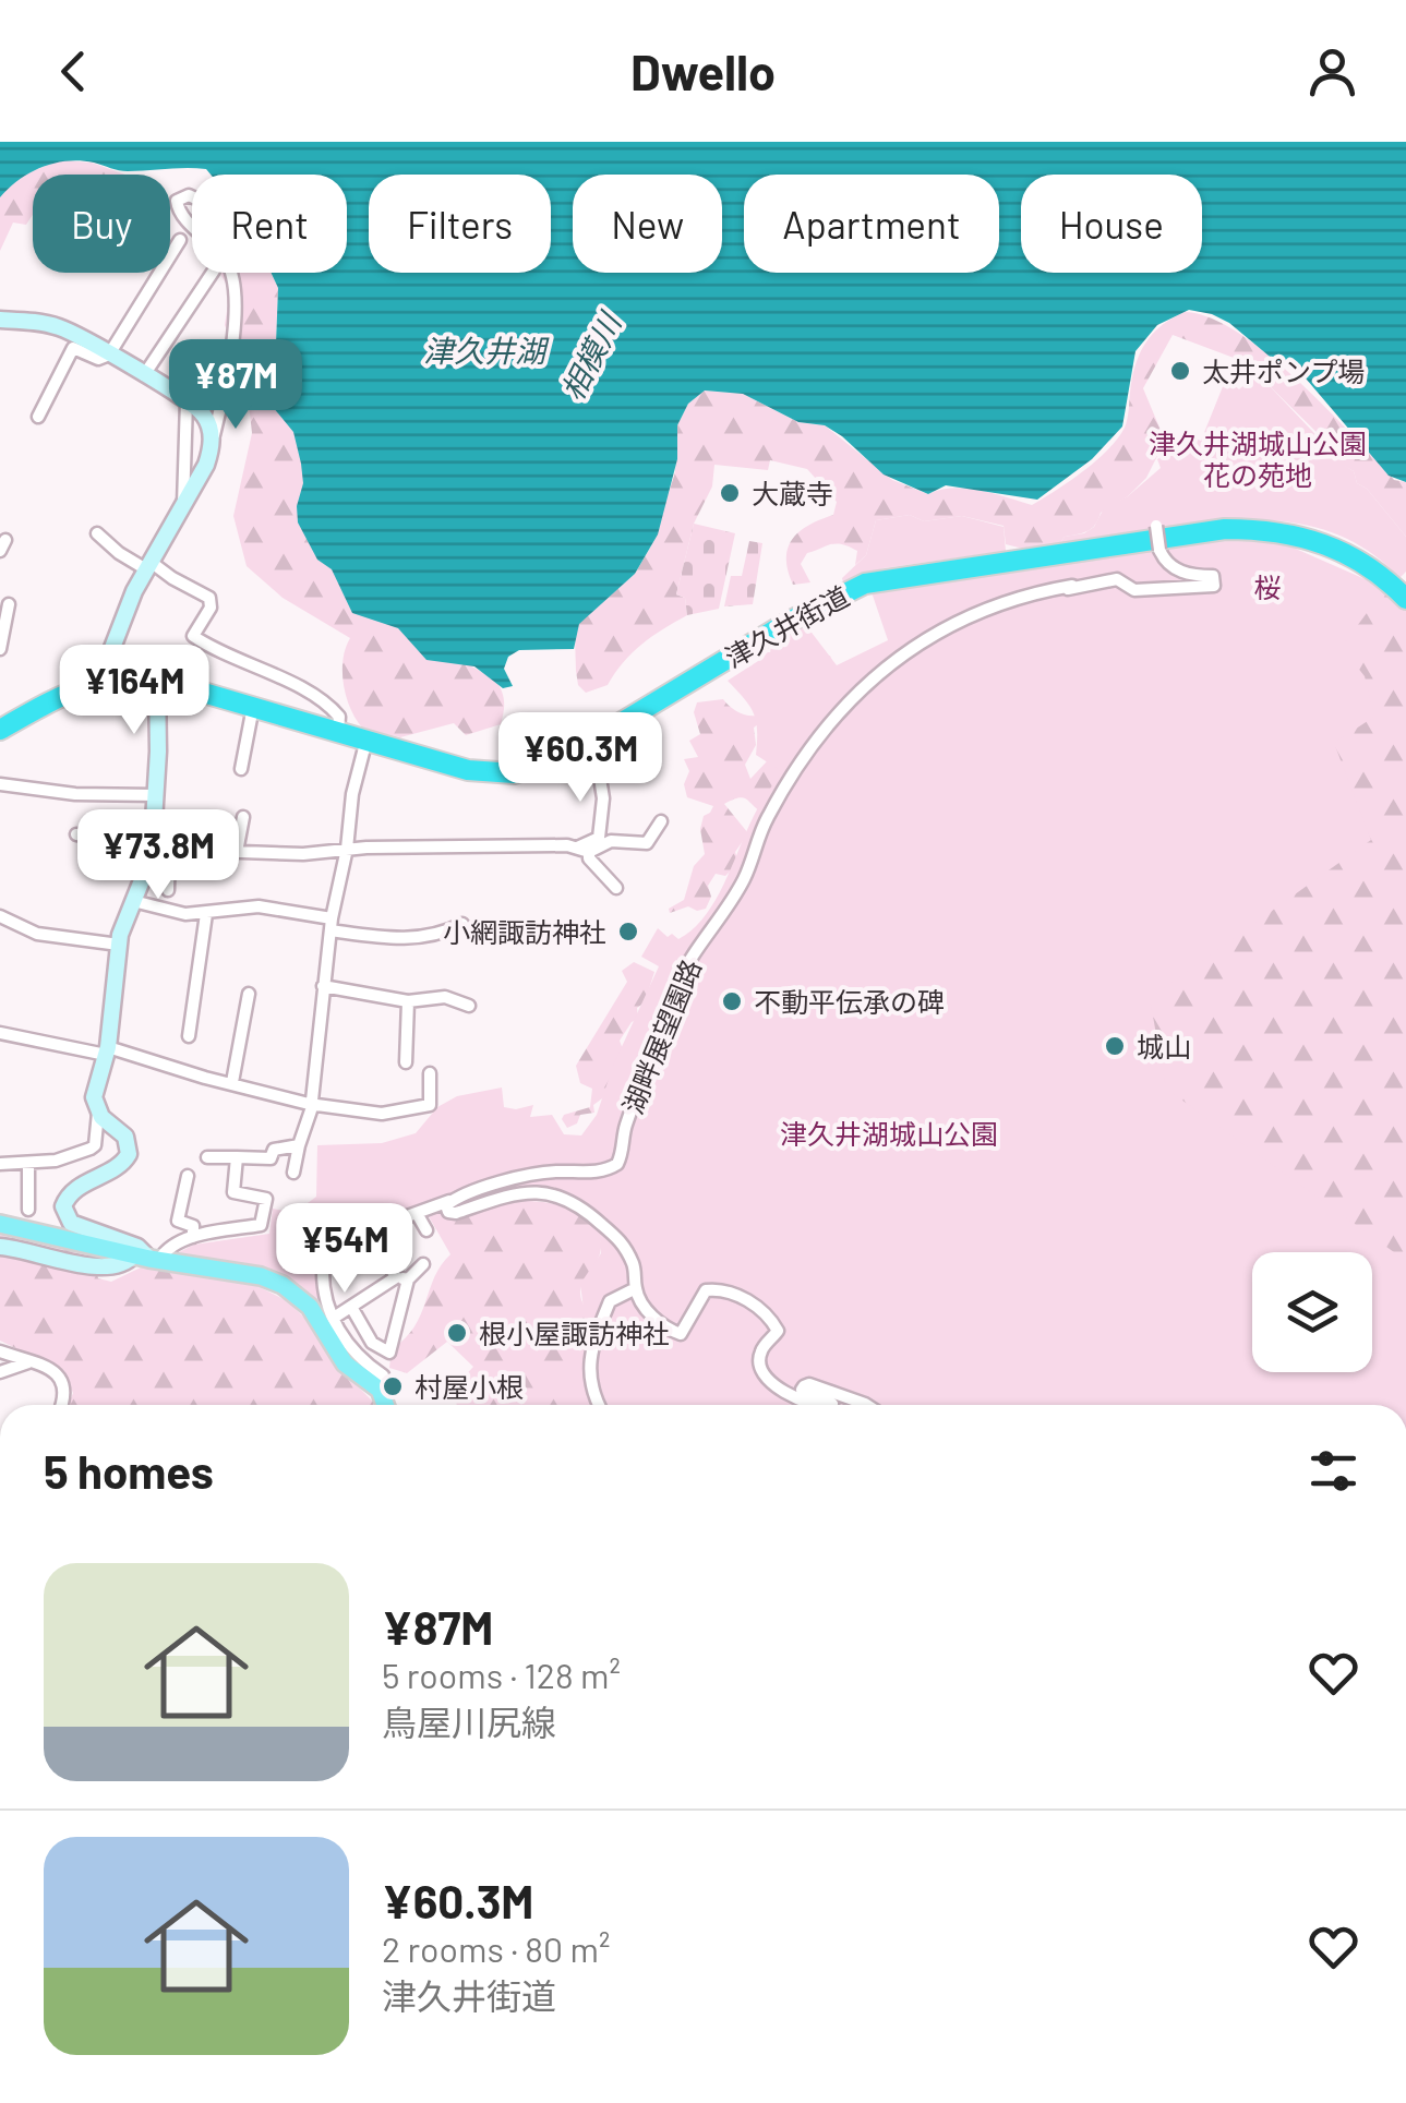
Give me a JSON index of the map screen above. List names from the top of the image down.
{
  "streets": {
    "highway": ["津久井街道"],
    "street": ["湖畔展望園路"]
  },
  "water": ["津久井湖", "相模川"],
  "parks": ["津久井湖城山公園 花の苑地", "桜", "津久井湖城山公園"],
  "places": [
    "太井ポンプ場",
    "大蔵寺",
    "小網諏訪神社",
    "不動平伝承の碑",
    "城山",
    "根小屋諏訪神社",
    "村屋小根"
  ],
  "page": {
    "header": "Dwello",
    "chip": [
      "Buy",
      "Rent",
      "Filters",
      "New",
      "Apartment",
      "House"
    ],
    "price": [
      "¥87M",
      "¥164M",
      "¥60.3M",
      "¥73.8M",
      "¥54M"
    ],
    "heading": "5 homes",
    "list": [
      {
        "name": "¥87M",
        "note": "5 rooms · 128 m² · 鳥屋川尻線"
      },
      {
        "name": "¥60.3M",
        "note": "2 rooms · 80 m² · 津久井街道"
      }
    ]
  }
}
